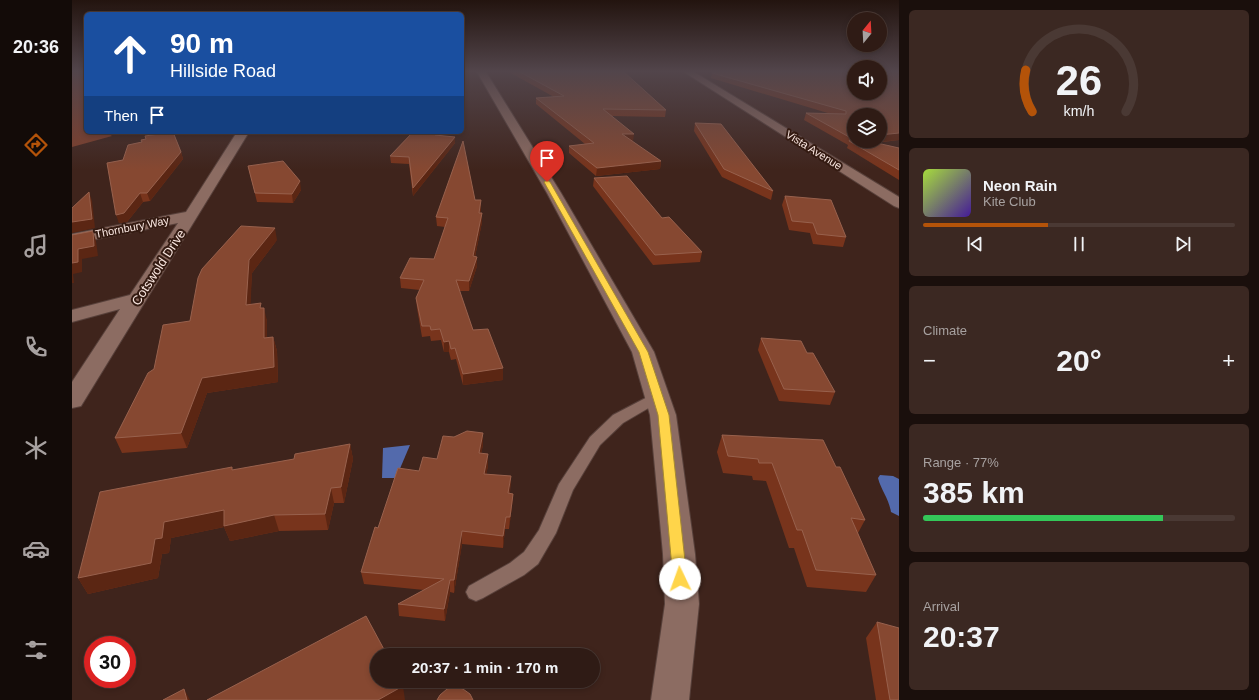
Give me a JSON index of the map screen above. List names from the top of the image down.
{
  "streets": {
    "street": ["Vista Avenue", "Thornbury Way", "Cotswold Drive"]
  },
  "crossings": [
    ["Thornbury Way", "Cotswold Drive"]
  ],
  "north": "top",
  "page": {
    "tabs": "20:36",
    "turn": ["90 m", "Hillside Road"],
    "then": "Then",
    "song": ["Neon Rain", "Kite Club"],
    "tile": [
      "Climate",
      ["Range · 77%", "385 km"],
      ["Arrival", "20:37"]
    ],
    "heat": ["−", "20°", "+"],
    "limit": "30",
    "trip": "20:37 · 1 min · 170 m",
    "gauge": ["26", "km/h"]
  }
}
